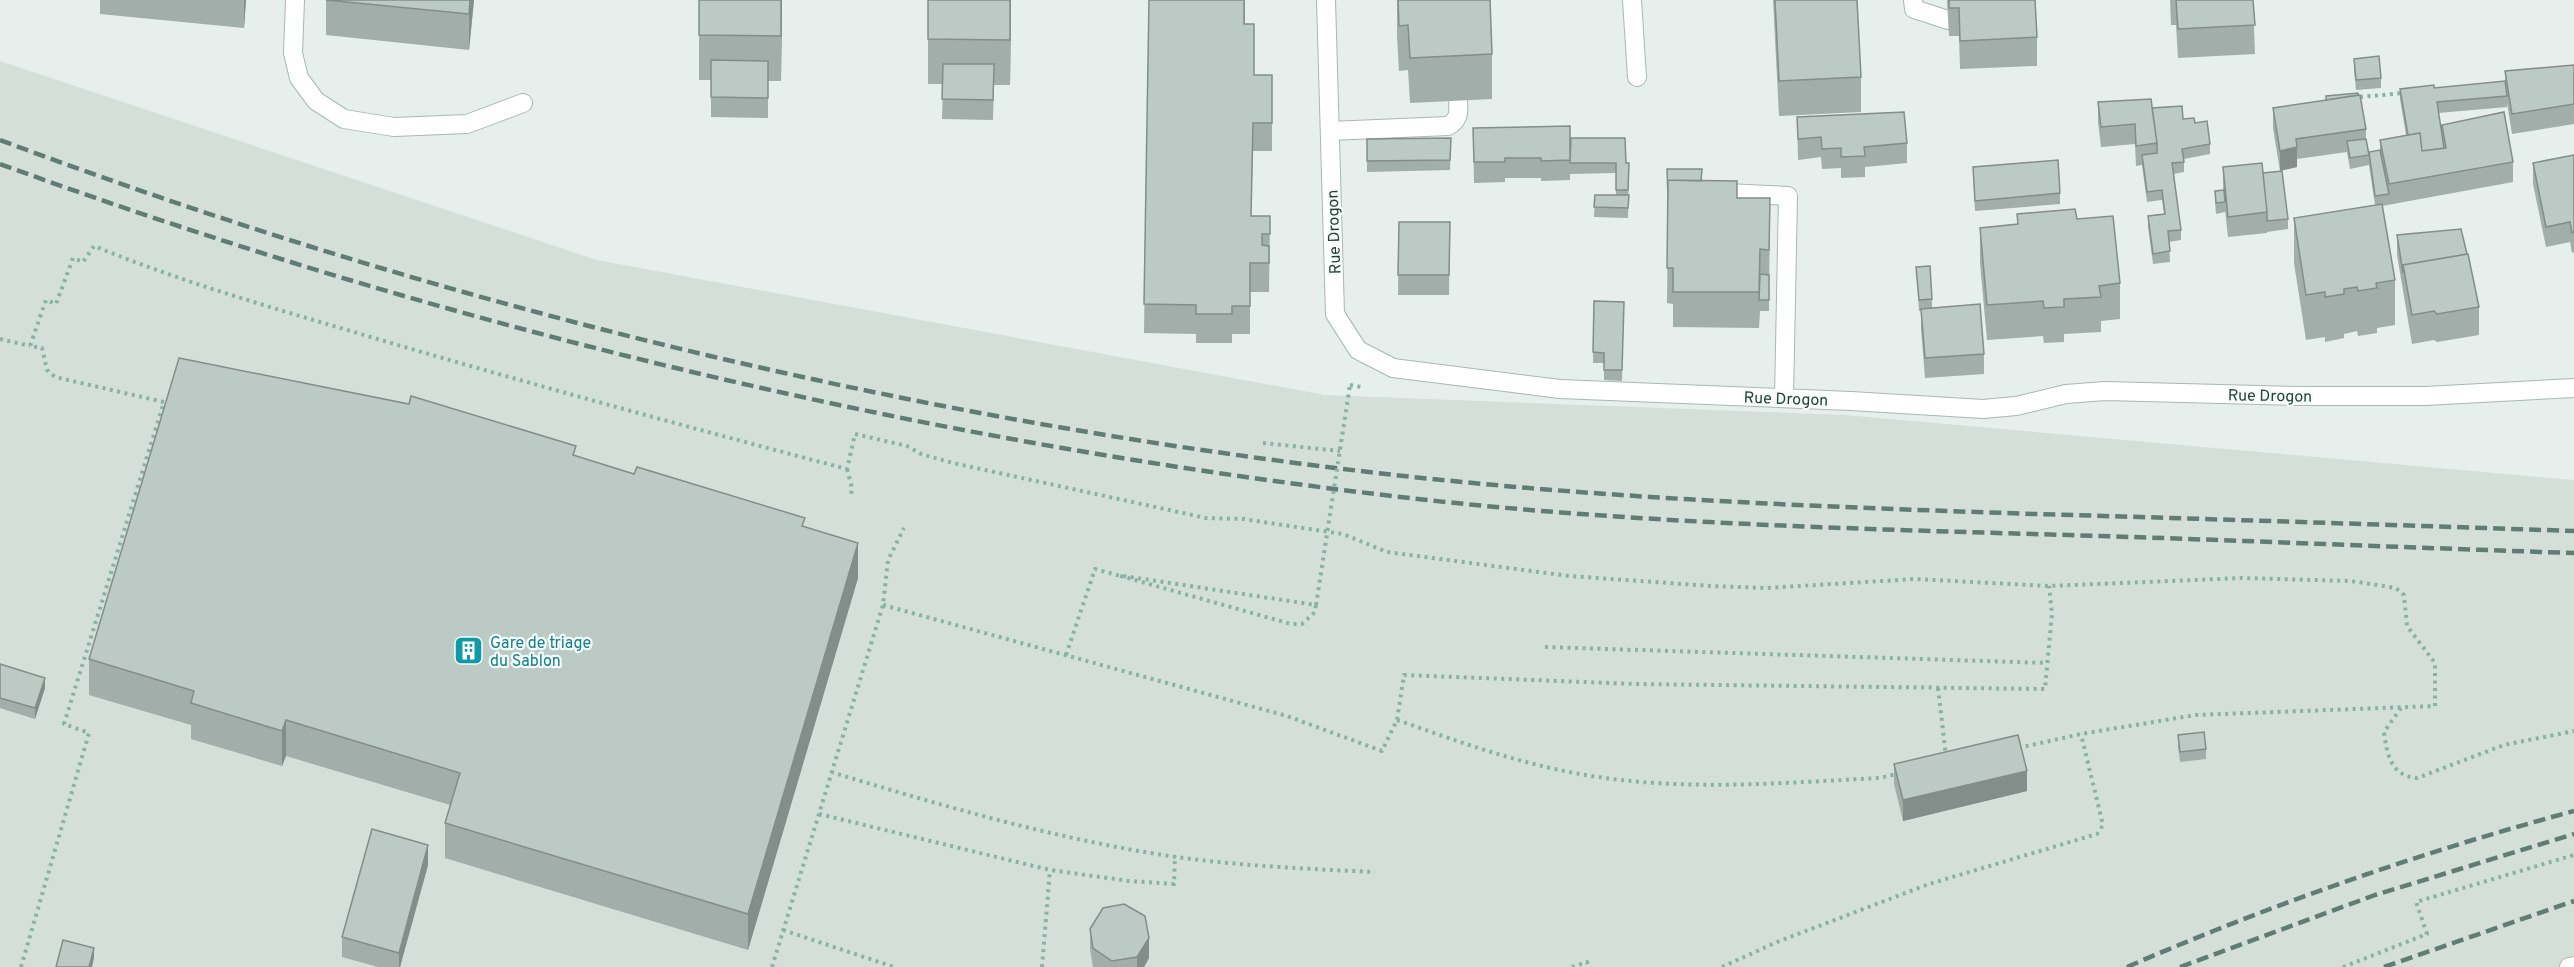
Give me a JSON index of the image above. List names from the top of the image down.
{
  "streets": {
    "street": ["Rue Drogon"]
  },
  "places": {
    "building": ["Gare de triage du Sablon"]
  }
}
